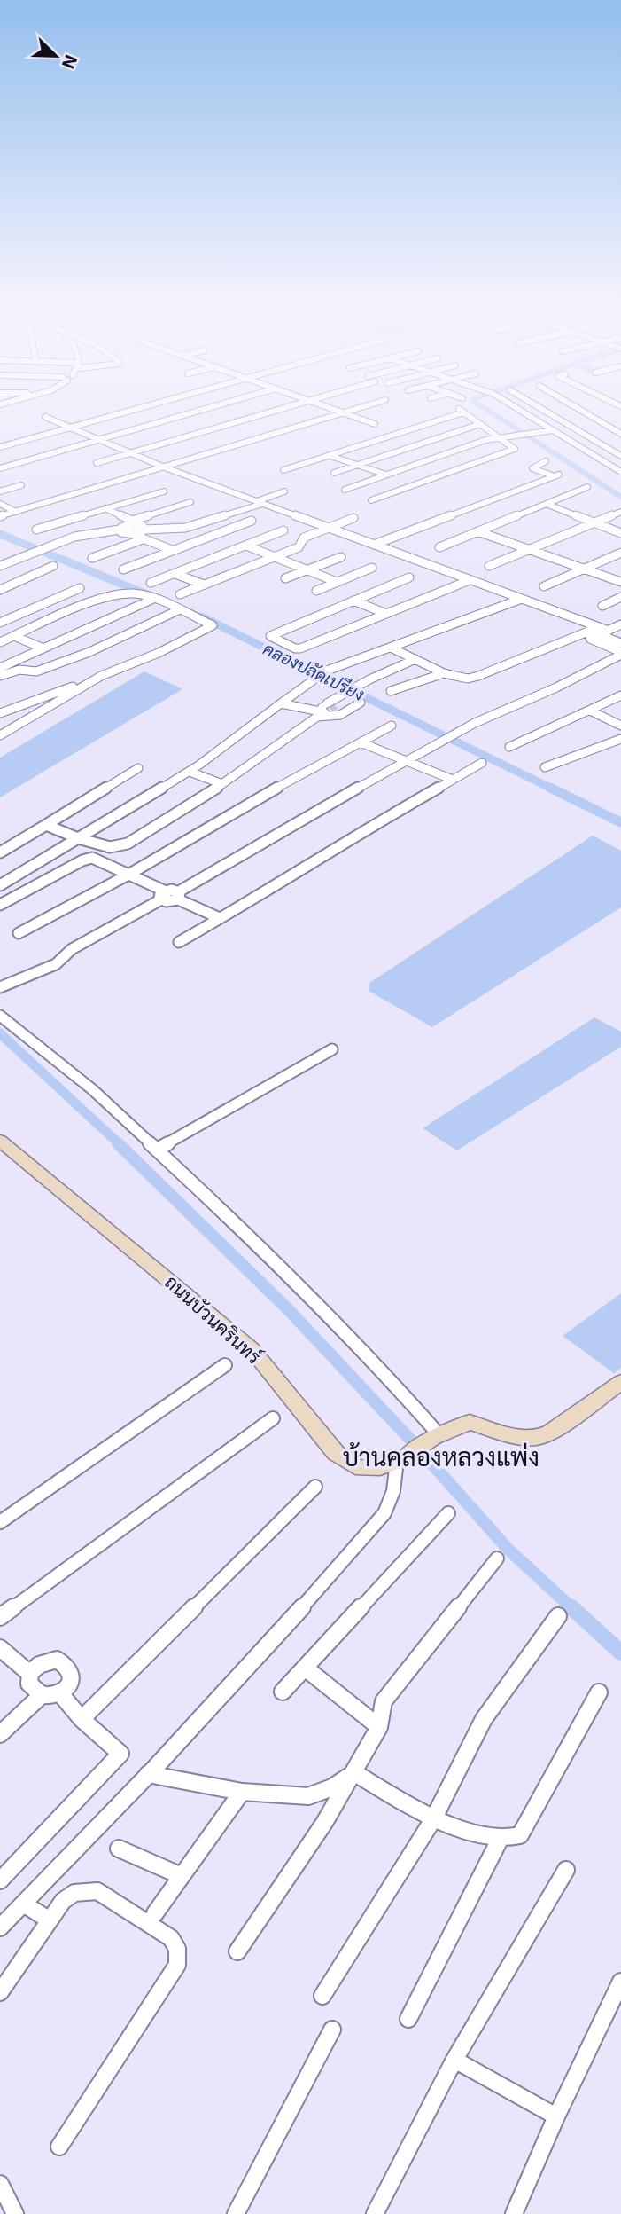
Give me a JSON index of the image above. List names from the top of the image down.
{
  "streets": {
    "street": ["ถนนบัวนครินทร์"]
  },
  "districts": ["บ้านคลองหลวงแพ่ง"],
  "water": ["คลองปลัดเปรียง"],
  "north": "bottom right"
}
